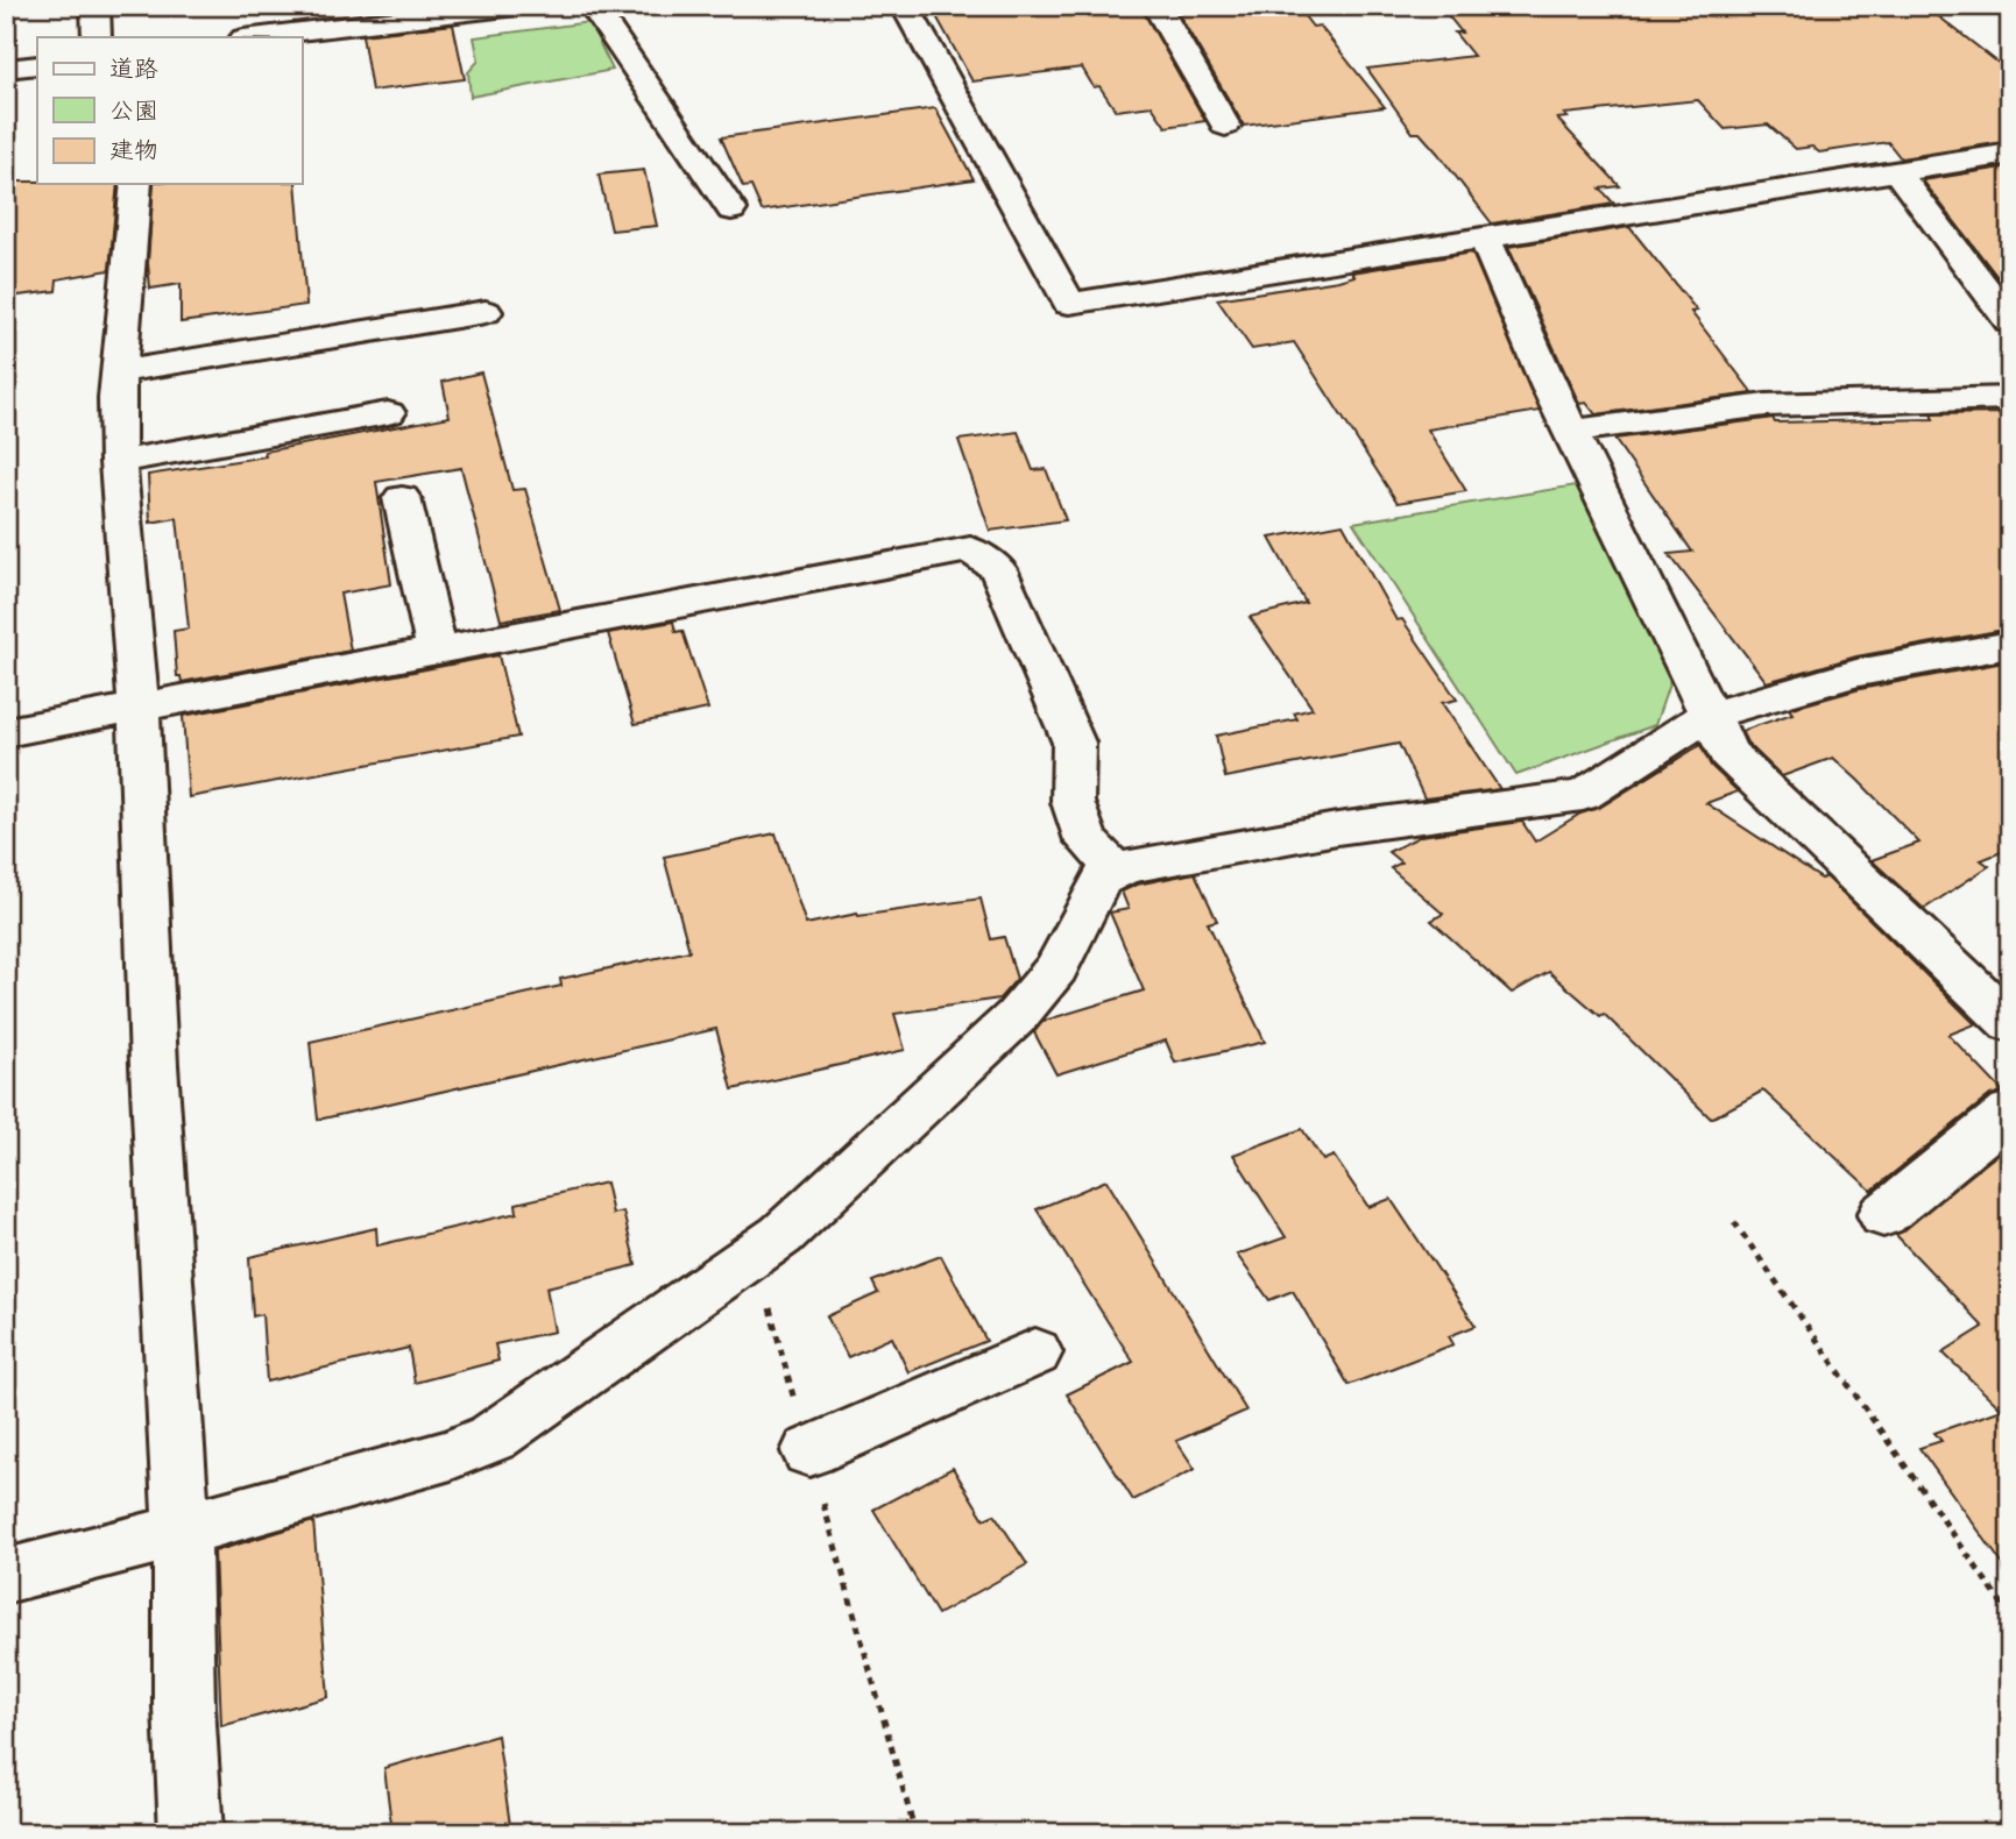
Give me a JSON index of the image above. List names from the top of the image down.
{
  "legend": ["道路", "公園", "建物"]
}
